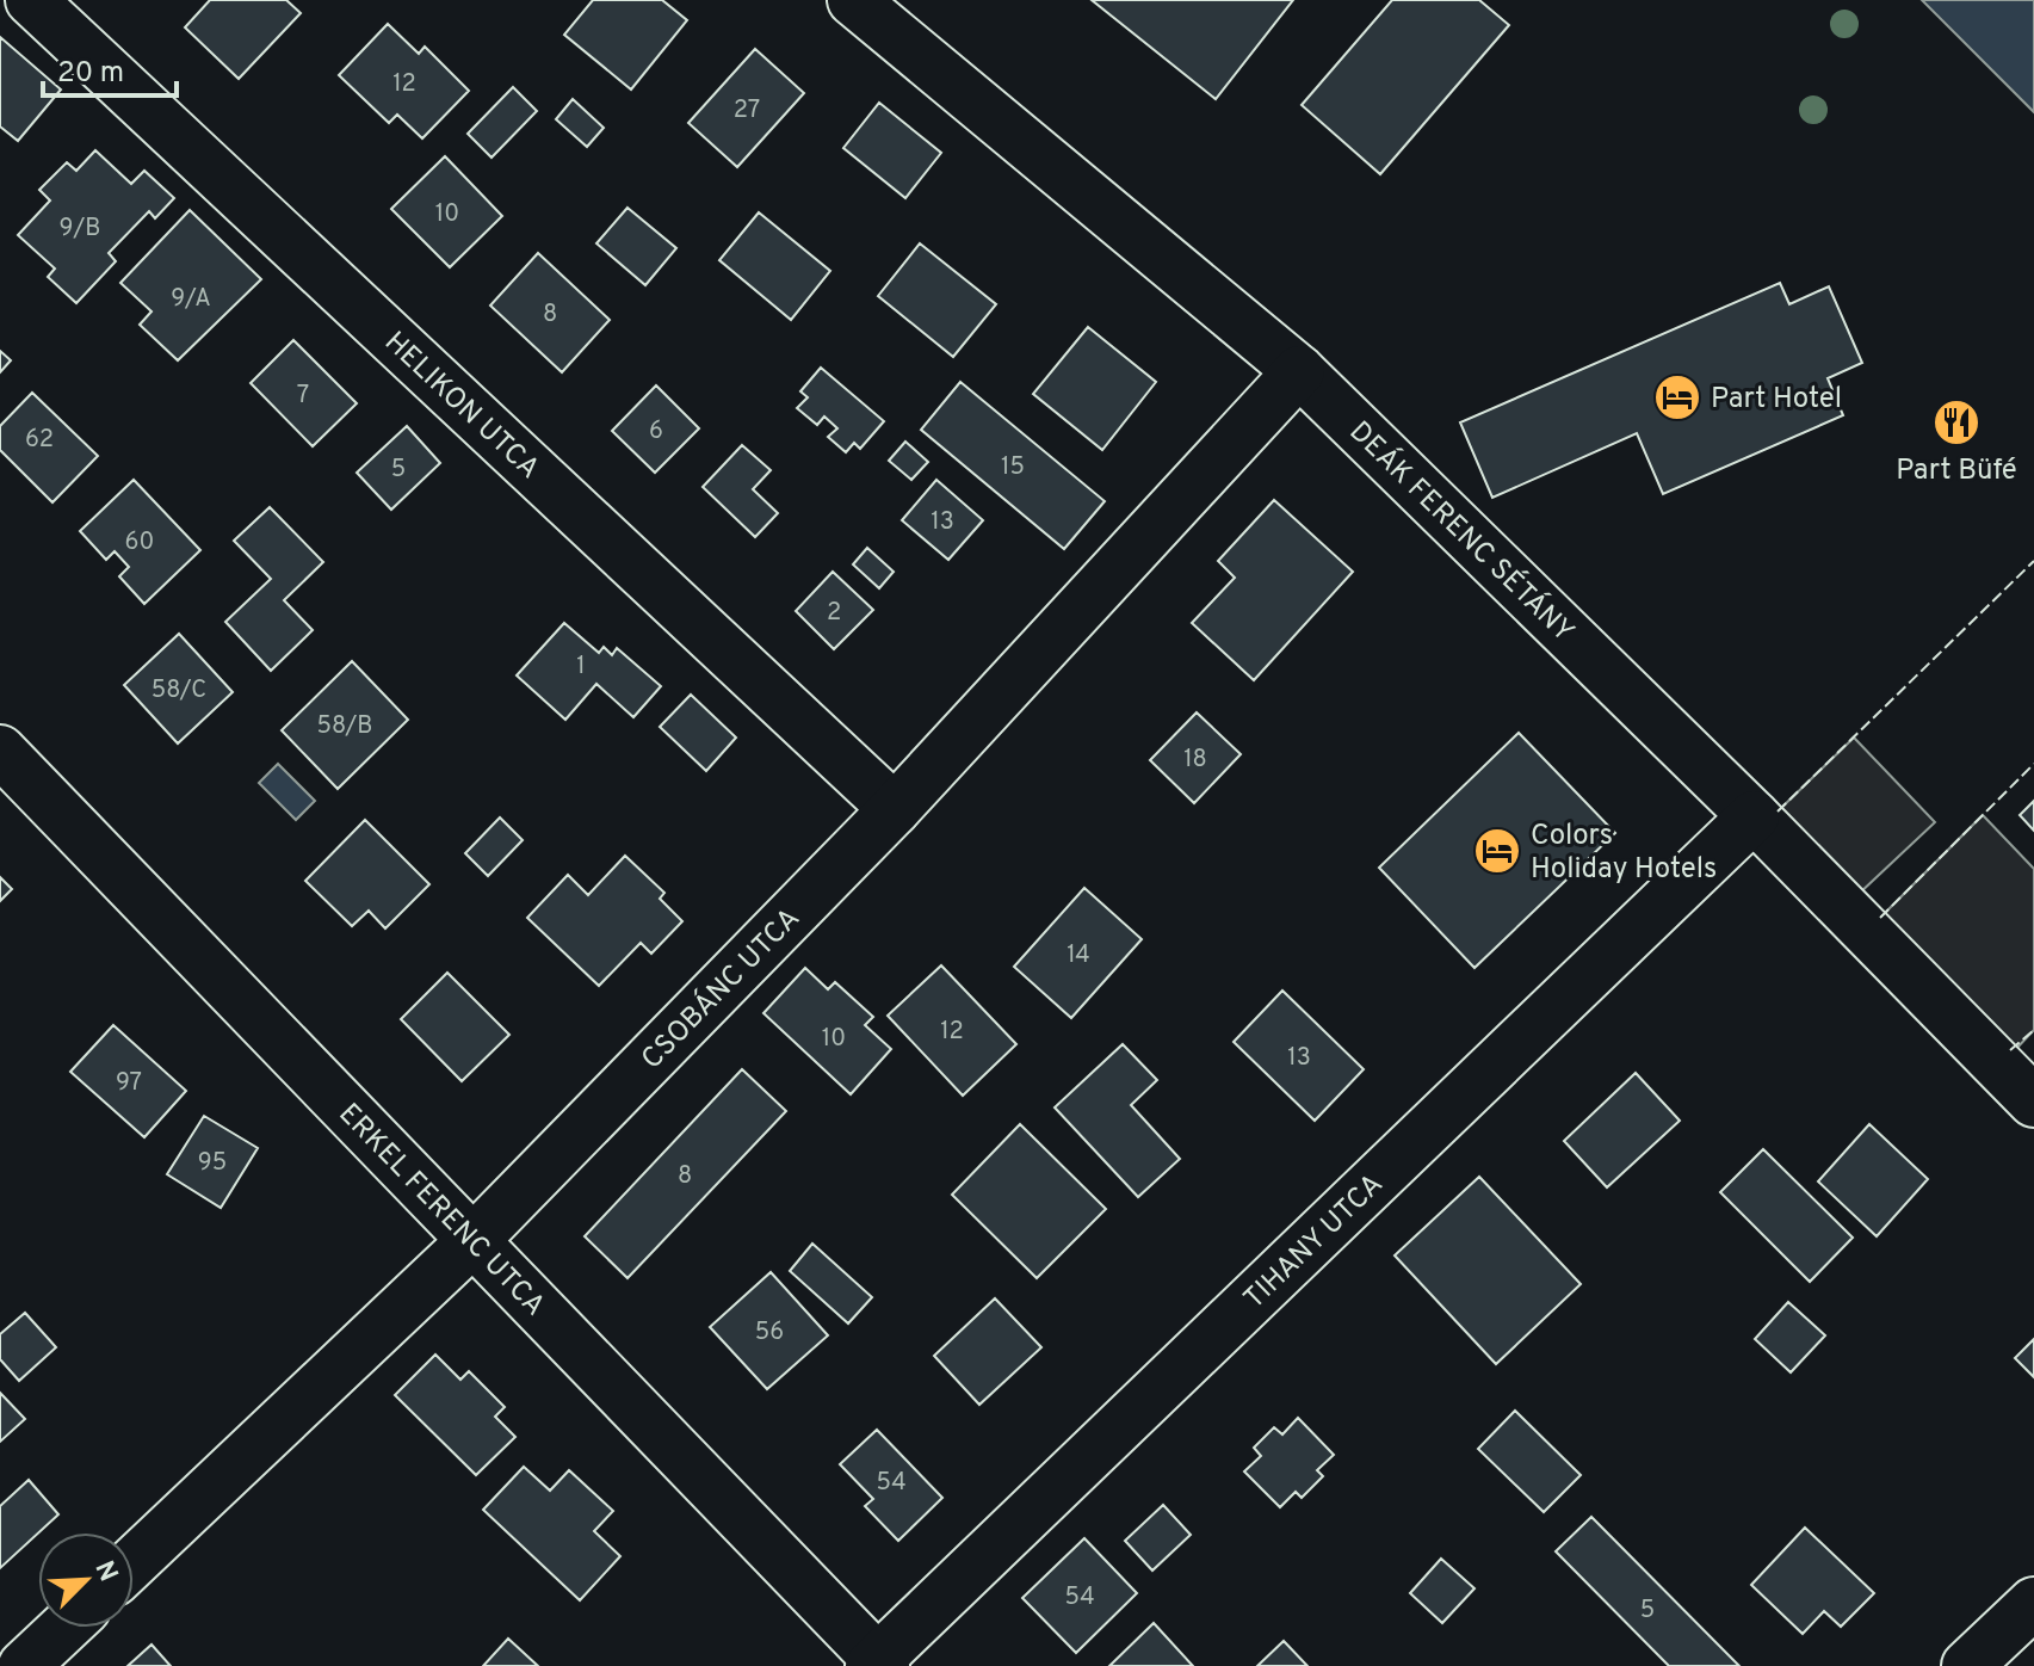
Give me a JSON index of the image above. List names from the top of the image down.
{
  "streets": {
    "street": [
      "HELIKON UTCA",
      "DEÁK FERENC SÉTÁNY",
      "CSOBÁNC UTCA",
      "ERKEL FERENC UTCA",
      "TIHANY UTCA"
    ]
  },
  "crossings": [
    ["HELIKON UTCA", "CSOBÁNC UTCA"],
    ["DEÁK FERENC SÉTÁNY", "CSOBÁNC UTCA"],
    ["DEÁK FERENC SÉTÁNY", "TIHANY UTCA"],
    ["CSOBÁNC UTCA", "ERKEL FERENC UTCA"],
    ["ERKEL FERENC UTCA", "TIHANY UTCA"]
  ],
  "places": {
    "hotel": ["Part Hotel", "Colors Holiday Hotels"],
    "restaurant": ["Part Büfé"]
  },
  "house_numbers": [
    "12",
    "27",
    "10",
    "9/B",
    "9/A",
    "8",
    "7",
    "6",
    "62",
    "15",
    "5",
    "13",
    "60",
    "2",
    "1",
    "58/C",
    "58/B",
    "18",
    "14",
    "12",
    "10",
    "13",
    "97",
    "95",
    "8",
    "56",
    "54",
    "54",
    "5"
  ],
  "scale_bar": "20 m",
  "north": "top right"
}
